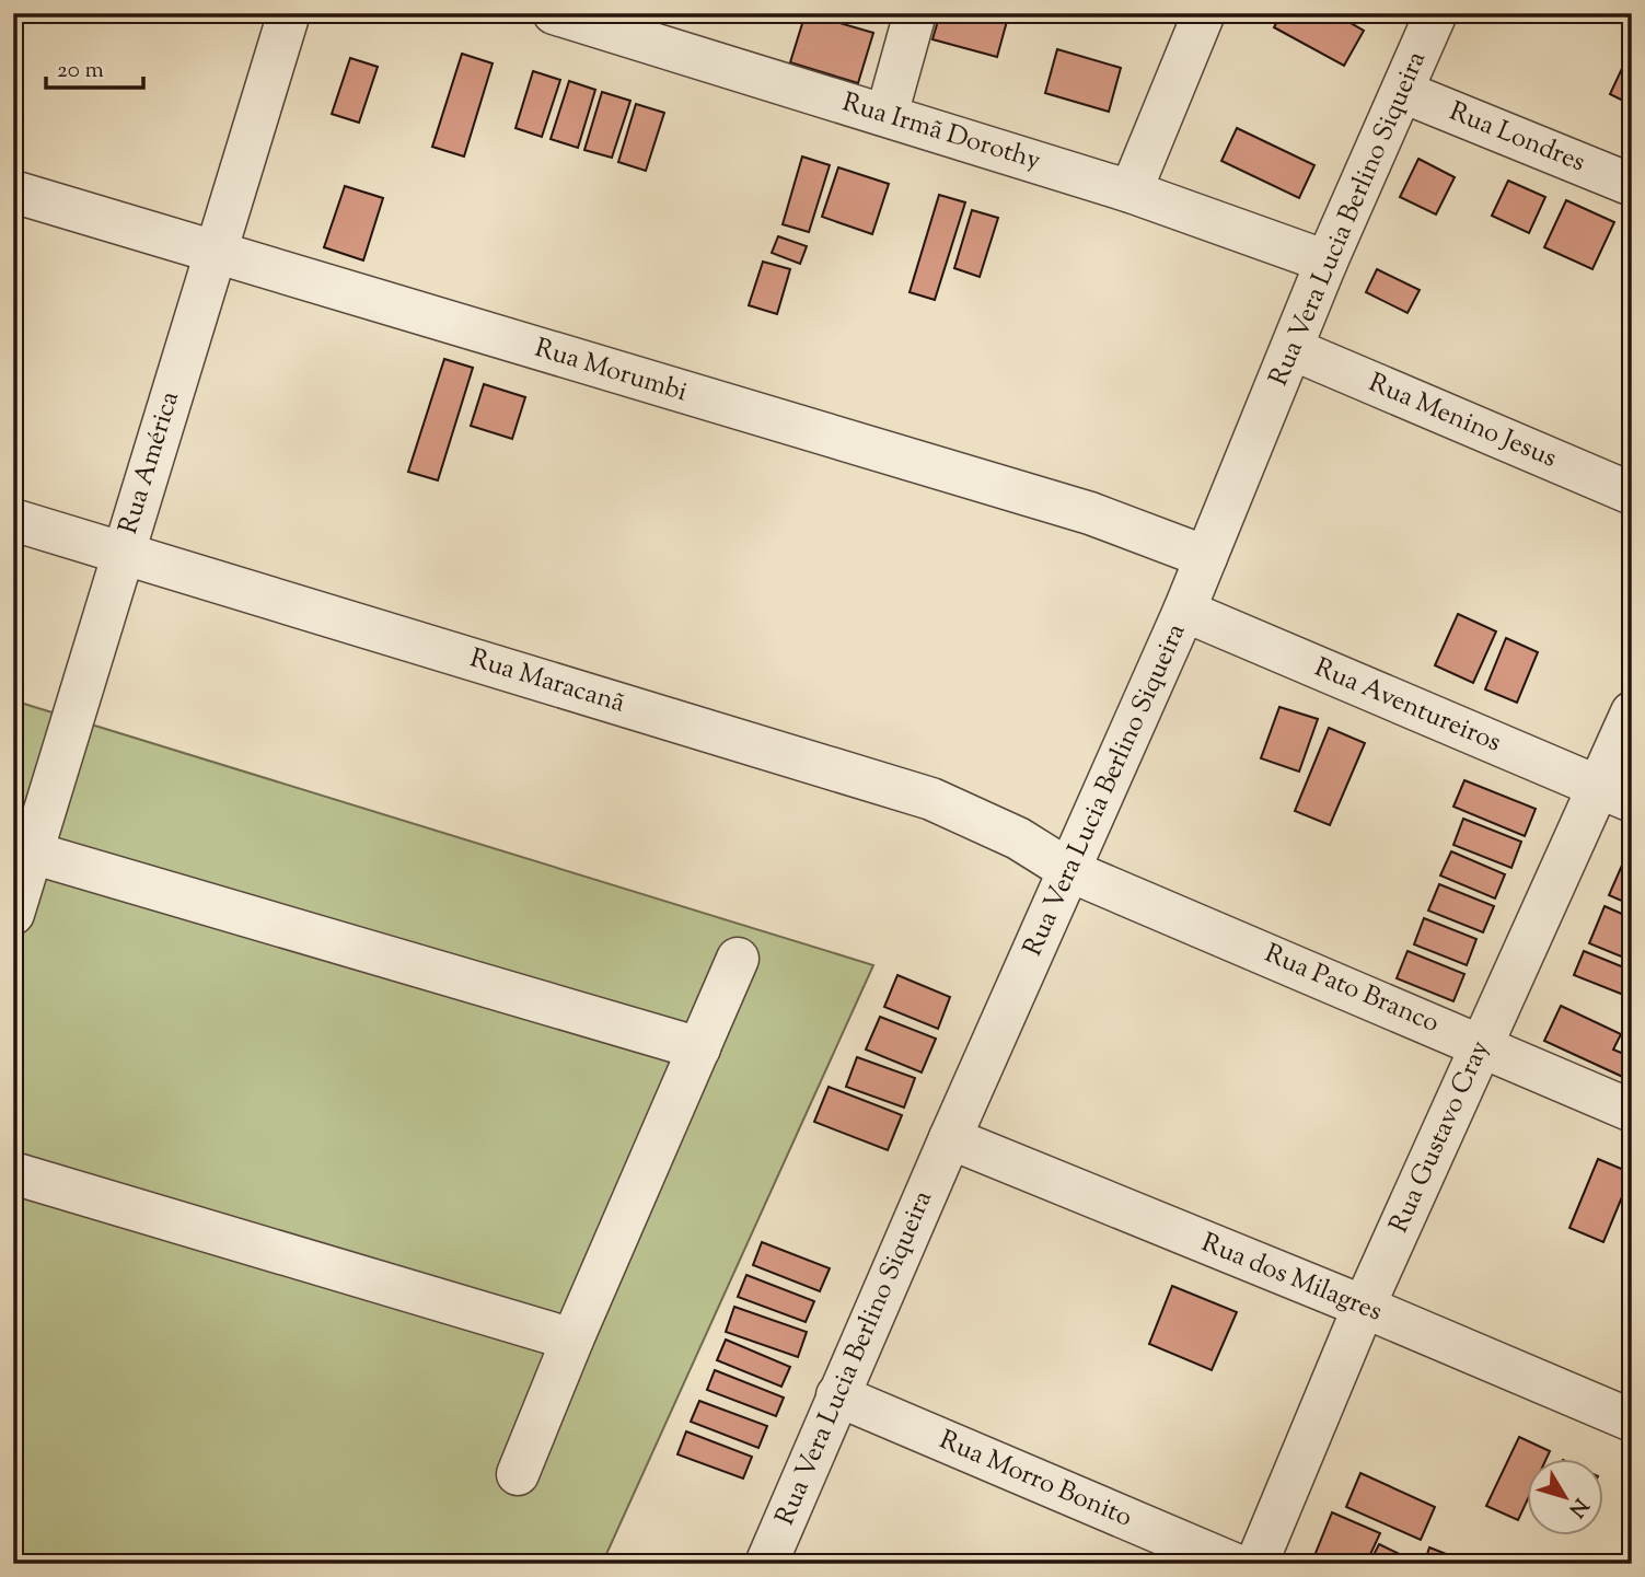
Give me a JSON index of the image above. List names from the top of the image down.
{
  "streets": {
    "street": [
      "Rua Irmã Dorothy",
      "Rua Londres",
      "Rua Vera Lucia Berlino Siqueira",
      "Rua Morumbi",
      "Rua Menino Jesus",
      "Rua América",
      "Rua Maracanã",
      "Rua Aventureiros",
      "Rua Pato Branco",
      "Rua Gustavo Cray",
      "Rua dos Milagres",
      "Rua Morro Bonito"
    ]
  },
  "crossings": [
    ["Rua Irmã Dorothy", "Rua Vera Lucia Berlino Siqueira"],
    ["Rua Londres", "Rua Vera Lucia Berlino Siqueira"],
    ["Rua Vera Lucia Berlino Siqueira", "Rua Morumbi"],
    ["Rua Vera Lucia Berlino Siqueira", "Rua Menino Jesus"],
    ["Rua Vera Lucia Berlino Siqueira", "Rua Maracanã"],
    ["Rua Vera Lucia Berlino Siqueira", "Rua Aventureiros"],
    ["Rua Vera Lucia Berlino Siqueira", "Rua Pato Branco"],
    ["Rua Vera Lucia Berlino Siqueira", "Rua dos Milagres"],
    ["Rua Vera Lucia Berlino Siqueira", "Rua Morro Bonito"],
    ["Rua Morumbi", "Rua América"],
    ["Rua América", "Rua Maracanã"],
    ["Rua Maracanã", "Rua Pato Branco"],
    ["Rua Aventureiros", "Rua Gustavo Cray"],
    ["Rua Pato Branco", "Rua Gustavo Cray"],
    ["Rua Gustavo Cray", "Rua dos Milagres"]
  ],
  "scale_bar": "20 m",
  "north": "bottom right"
}
